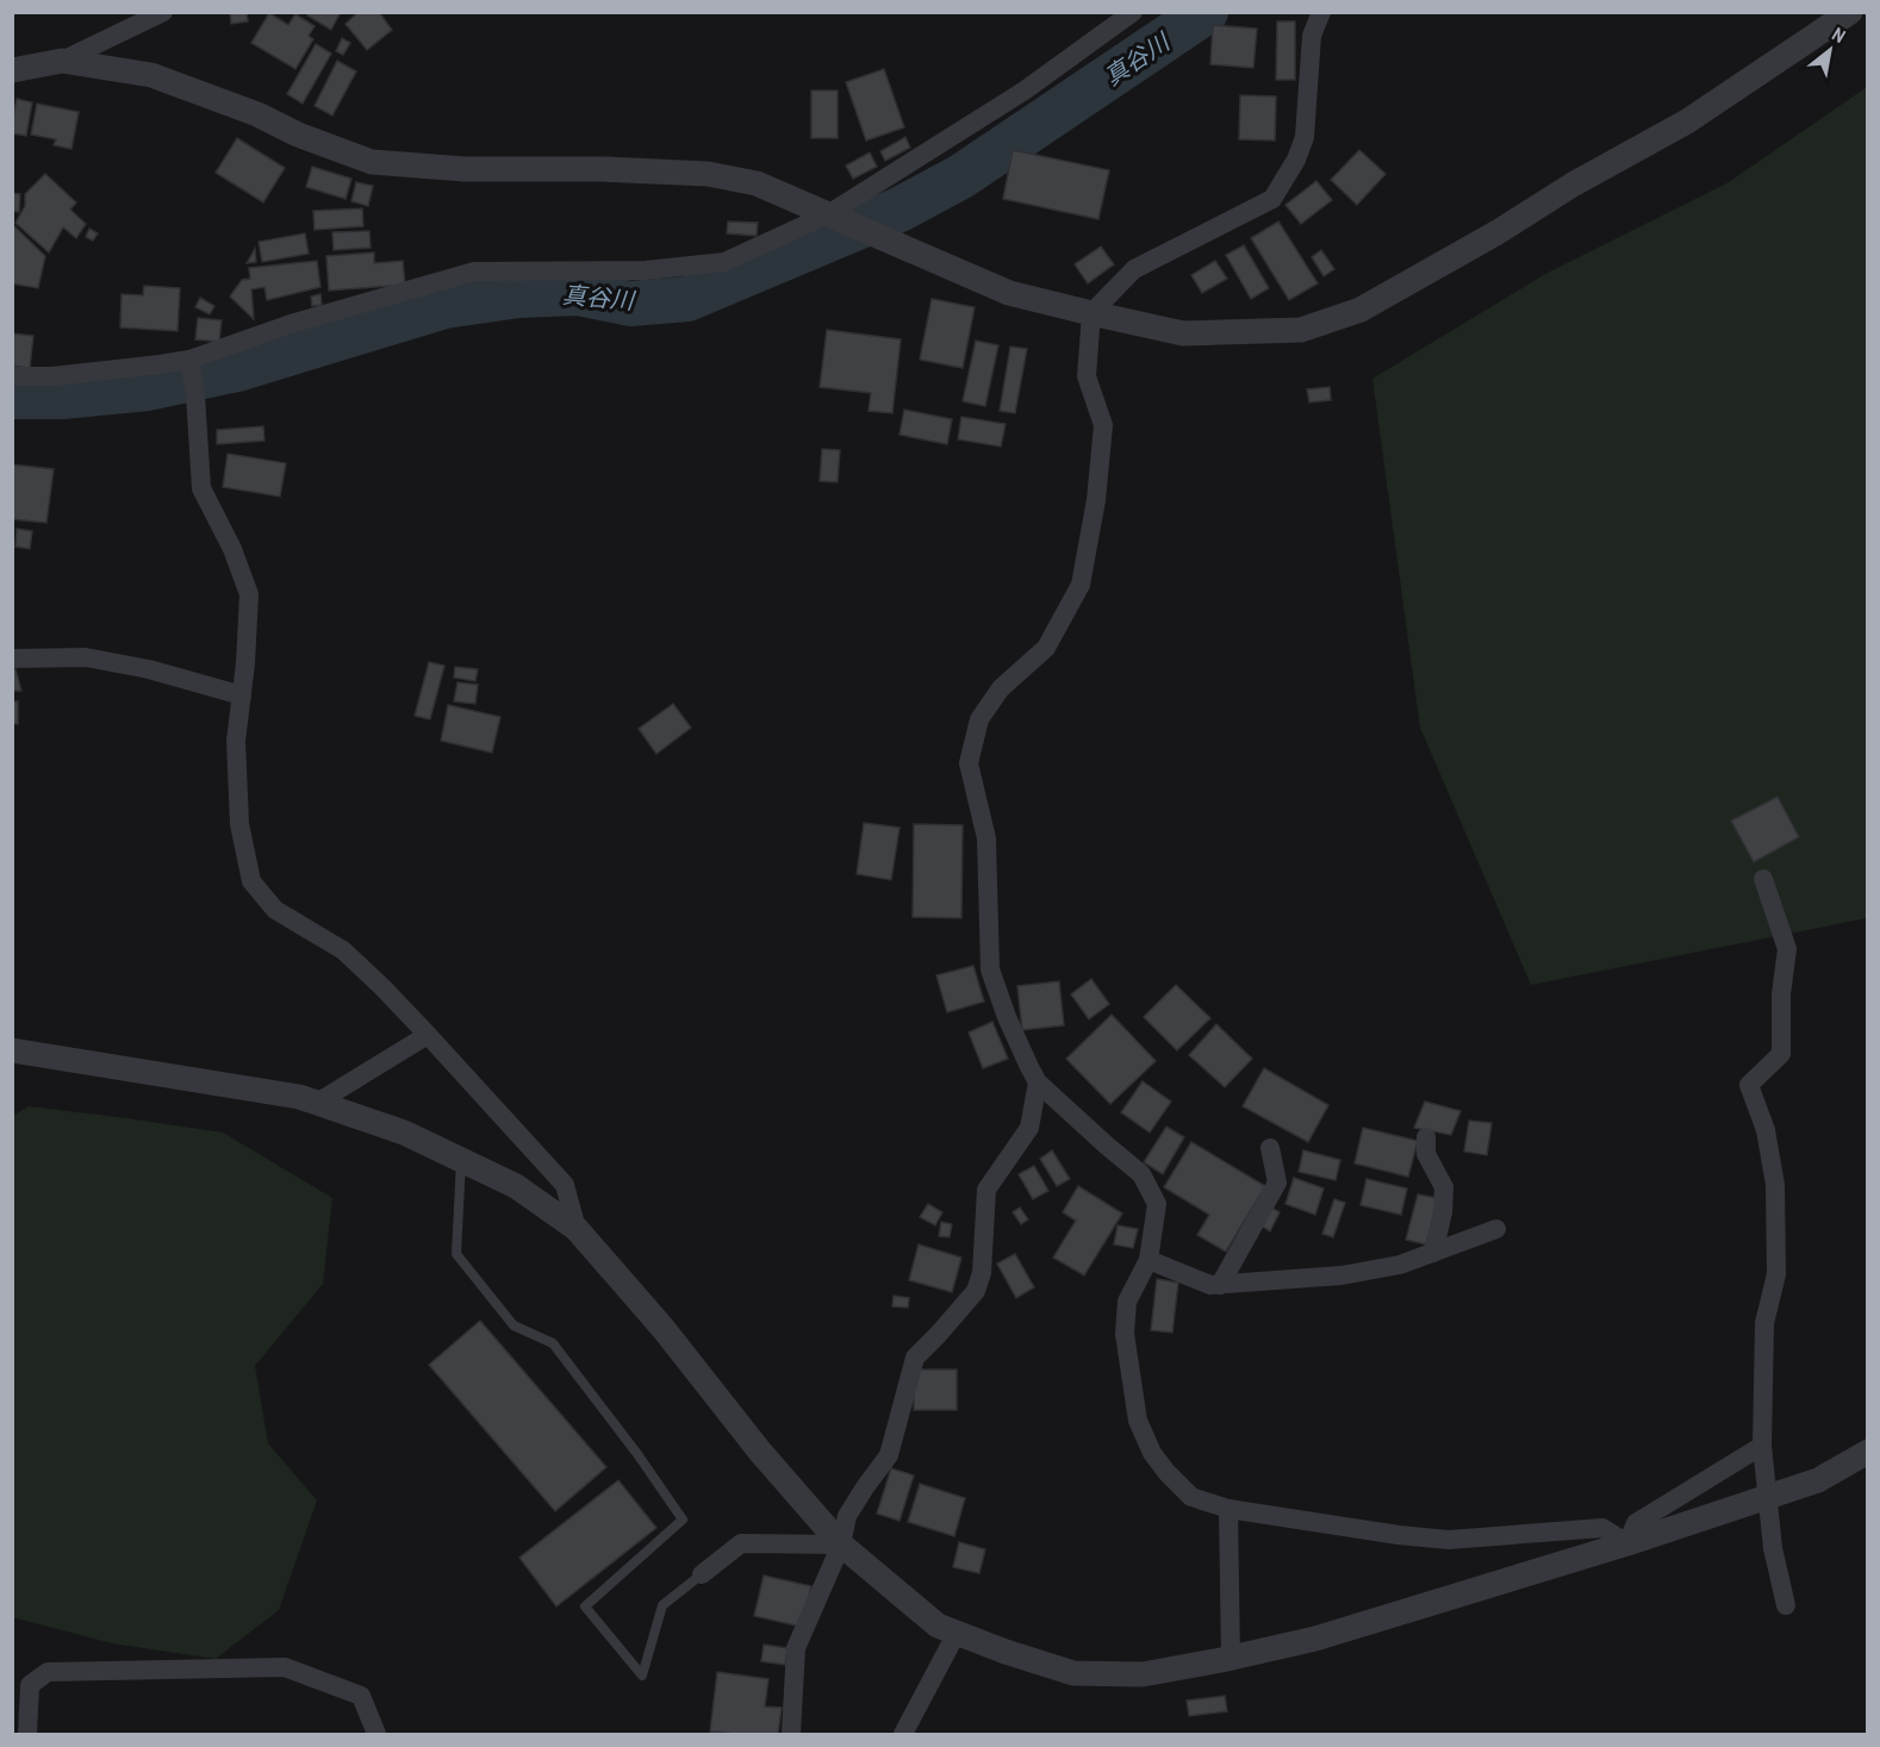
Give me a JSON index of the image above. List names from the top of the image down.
{
  "water": ["真谷川"],
  "north": "top right"
}
